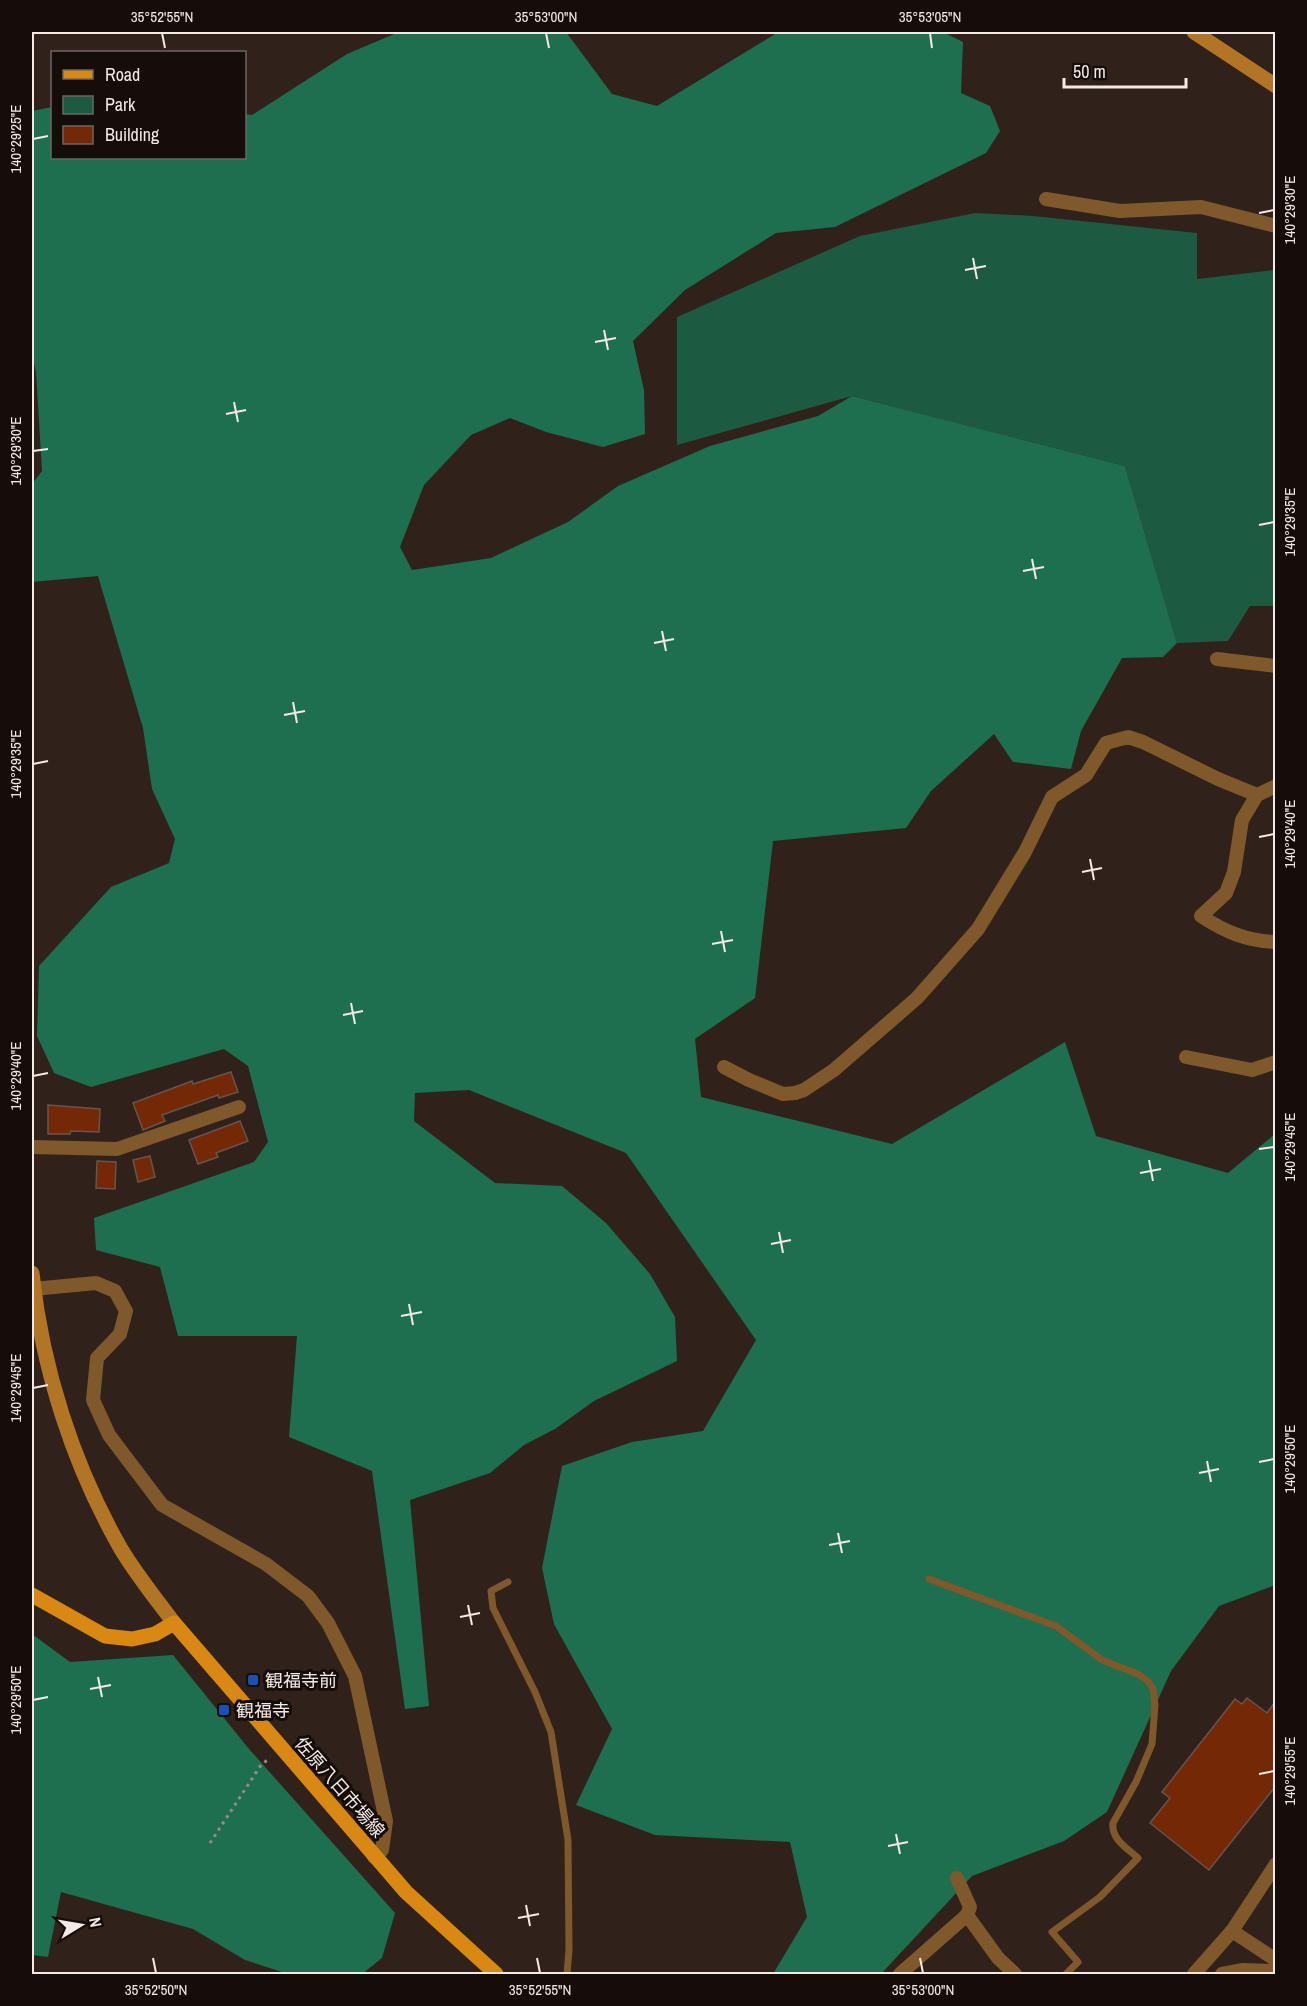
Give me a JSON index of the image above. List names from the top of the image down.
{
  "streets": {
    "main road": ["佐原八日市場線"]
  },
  "places": {
    "transit": ["観福寺前", "観福寺"]
  },
  "legend": ["Road", "Park", "Building"],
  "scale_bar": "50 m",
  "north": "right",
  "coordinates": [
    "35°52'55\"N",
    "35°53'00\"N",
    "35°53'05\"N",
    "140°29'25\"E",
    "140°29'30\"E",
    "140°29'35\"E",
    "140°29'40\"E",
    "140°29'45\"E",
    "140°29'50\"E",
    "140°29'55\"E",
    "35°52'50\"N"
  ]
}
